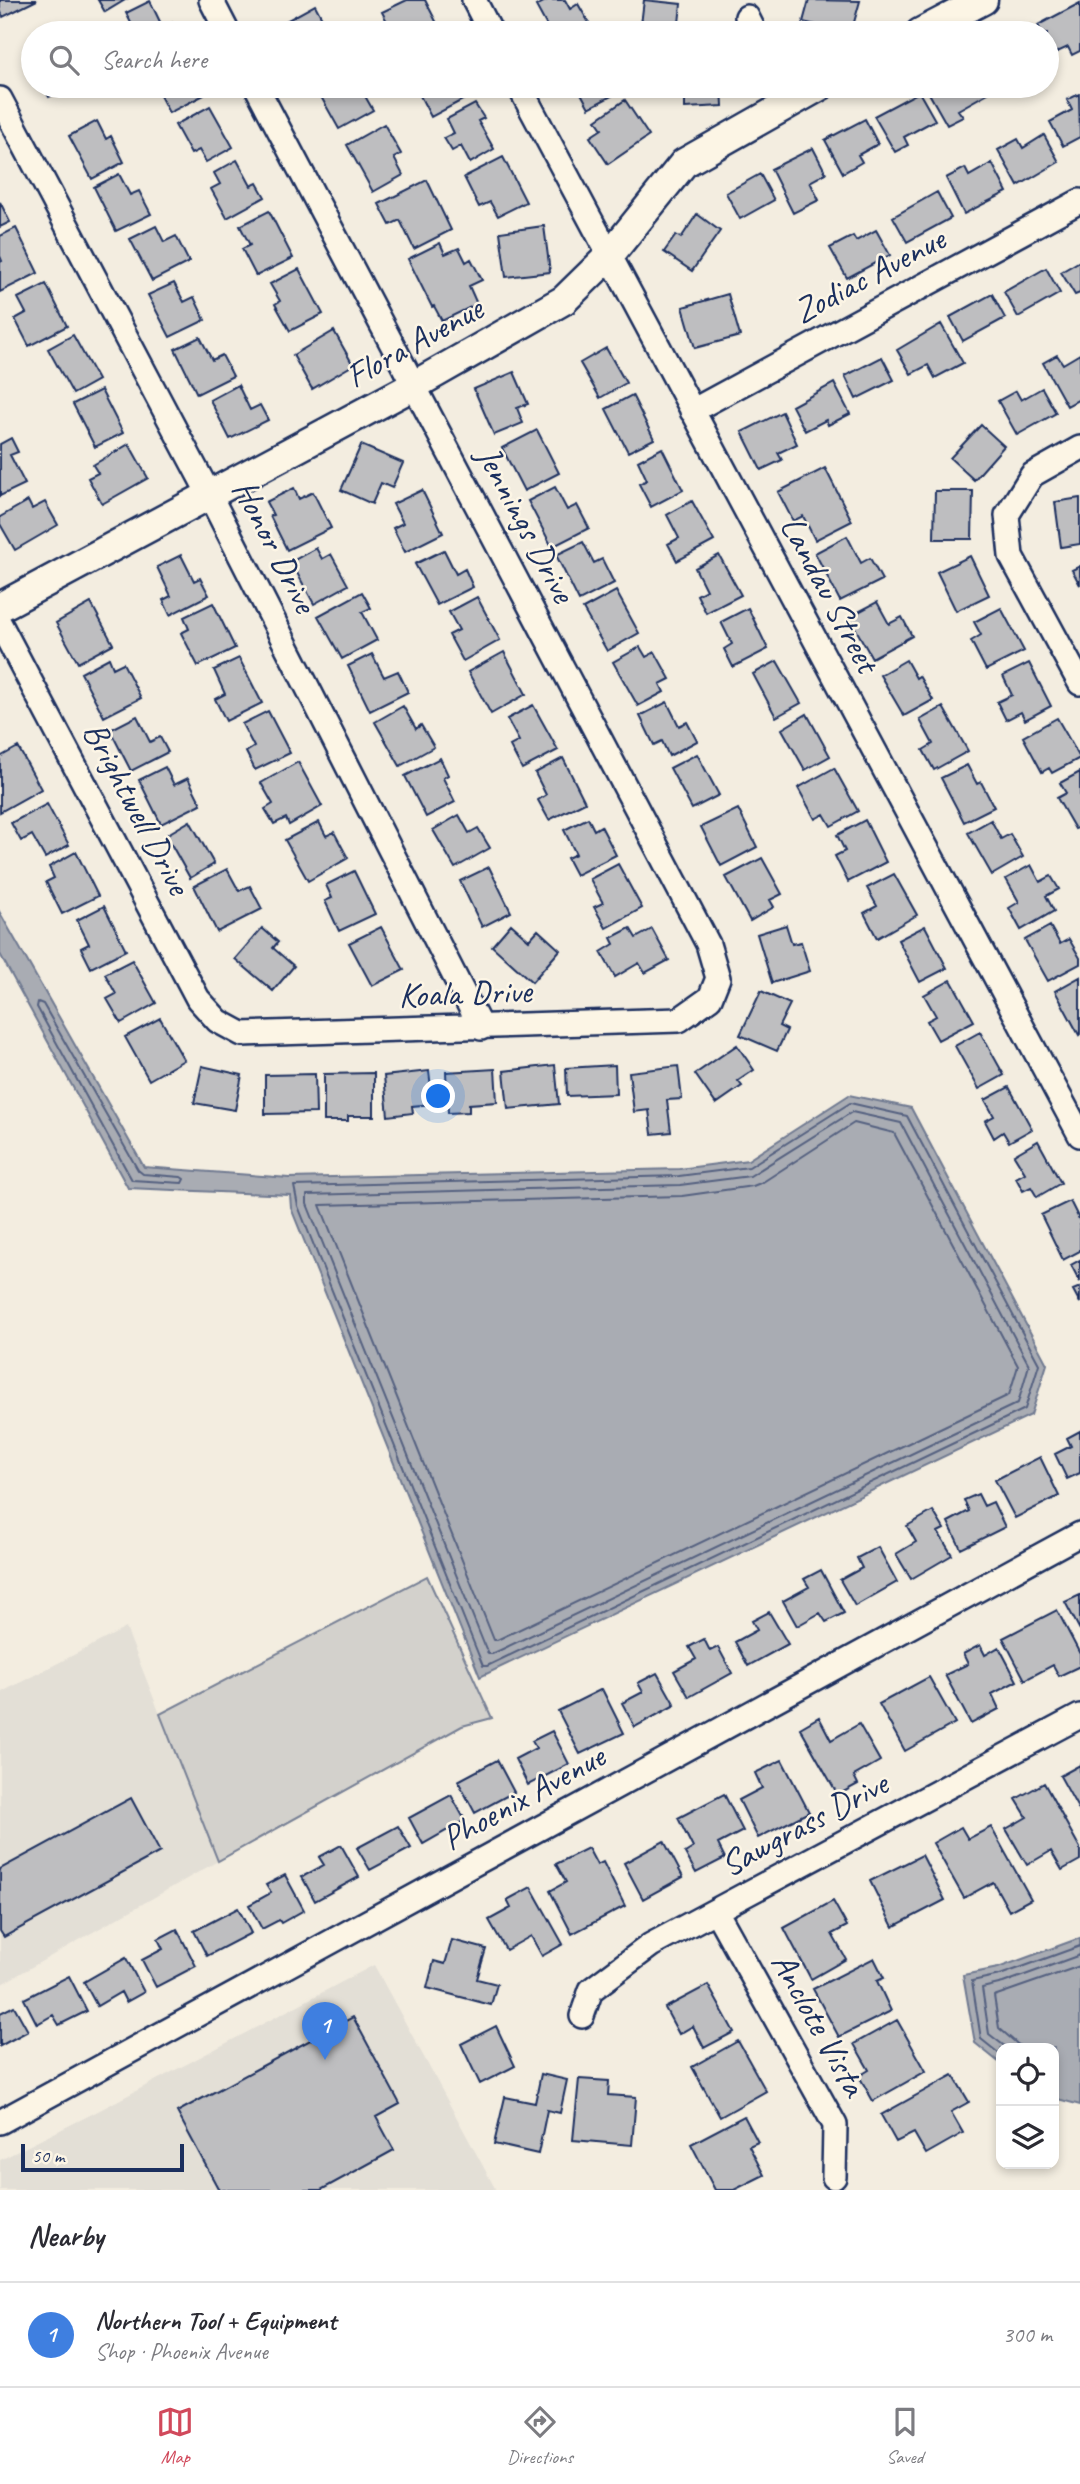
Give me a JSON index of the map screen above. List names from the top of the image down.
{
  "streets": {
    "street": [
      "Zodiac Avenue",
      "Flora Avenue",
      "Jennings Drive",
      "Honor Drive",
      "Landau Street",
      "Brightwell Drive",
      "Koala Drive",
      "Phoenix Avenue",
      "Sawgrass Drive",
      "Anclote Vista"
    ]
  },
  "crossings": [
    ["Zodiac Avenue", "Landau Street"],
    ["Flora Avenue", "Jennings Drive"],
    ["Flora Avenue", "Honor Drive"],
    ["Flora Avenue", "Landau Street"],
    ["Jennings Drive", "Koala Drive"],
    ["Honor Drive", "Koala Drive"],
    ["Brightwell Drive", "Koala Drive"],
    ["Sawgrass Drive", "Anclote Vista"]
  ],
  "scale_bar": "50 m",
  "page": {
    "search": "Search here",
    "pins": "1",
    "scale": "50 m",
    "heading": "Nearby",
    "list": [
      {
        "mark": "1",
        "name": "Northern Tool + Equipment",
        "note": "Shop · Phoenix Avenue",
        "value": "300 m"
      }
    ],
    "nav": ["Map", "Directions", "Saved"]
  }
}
